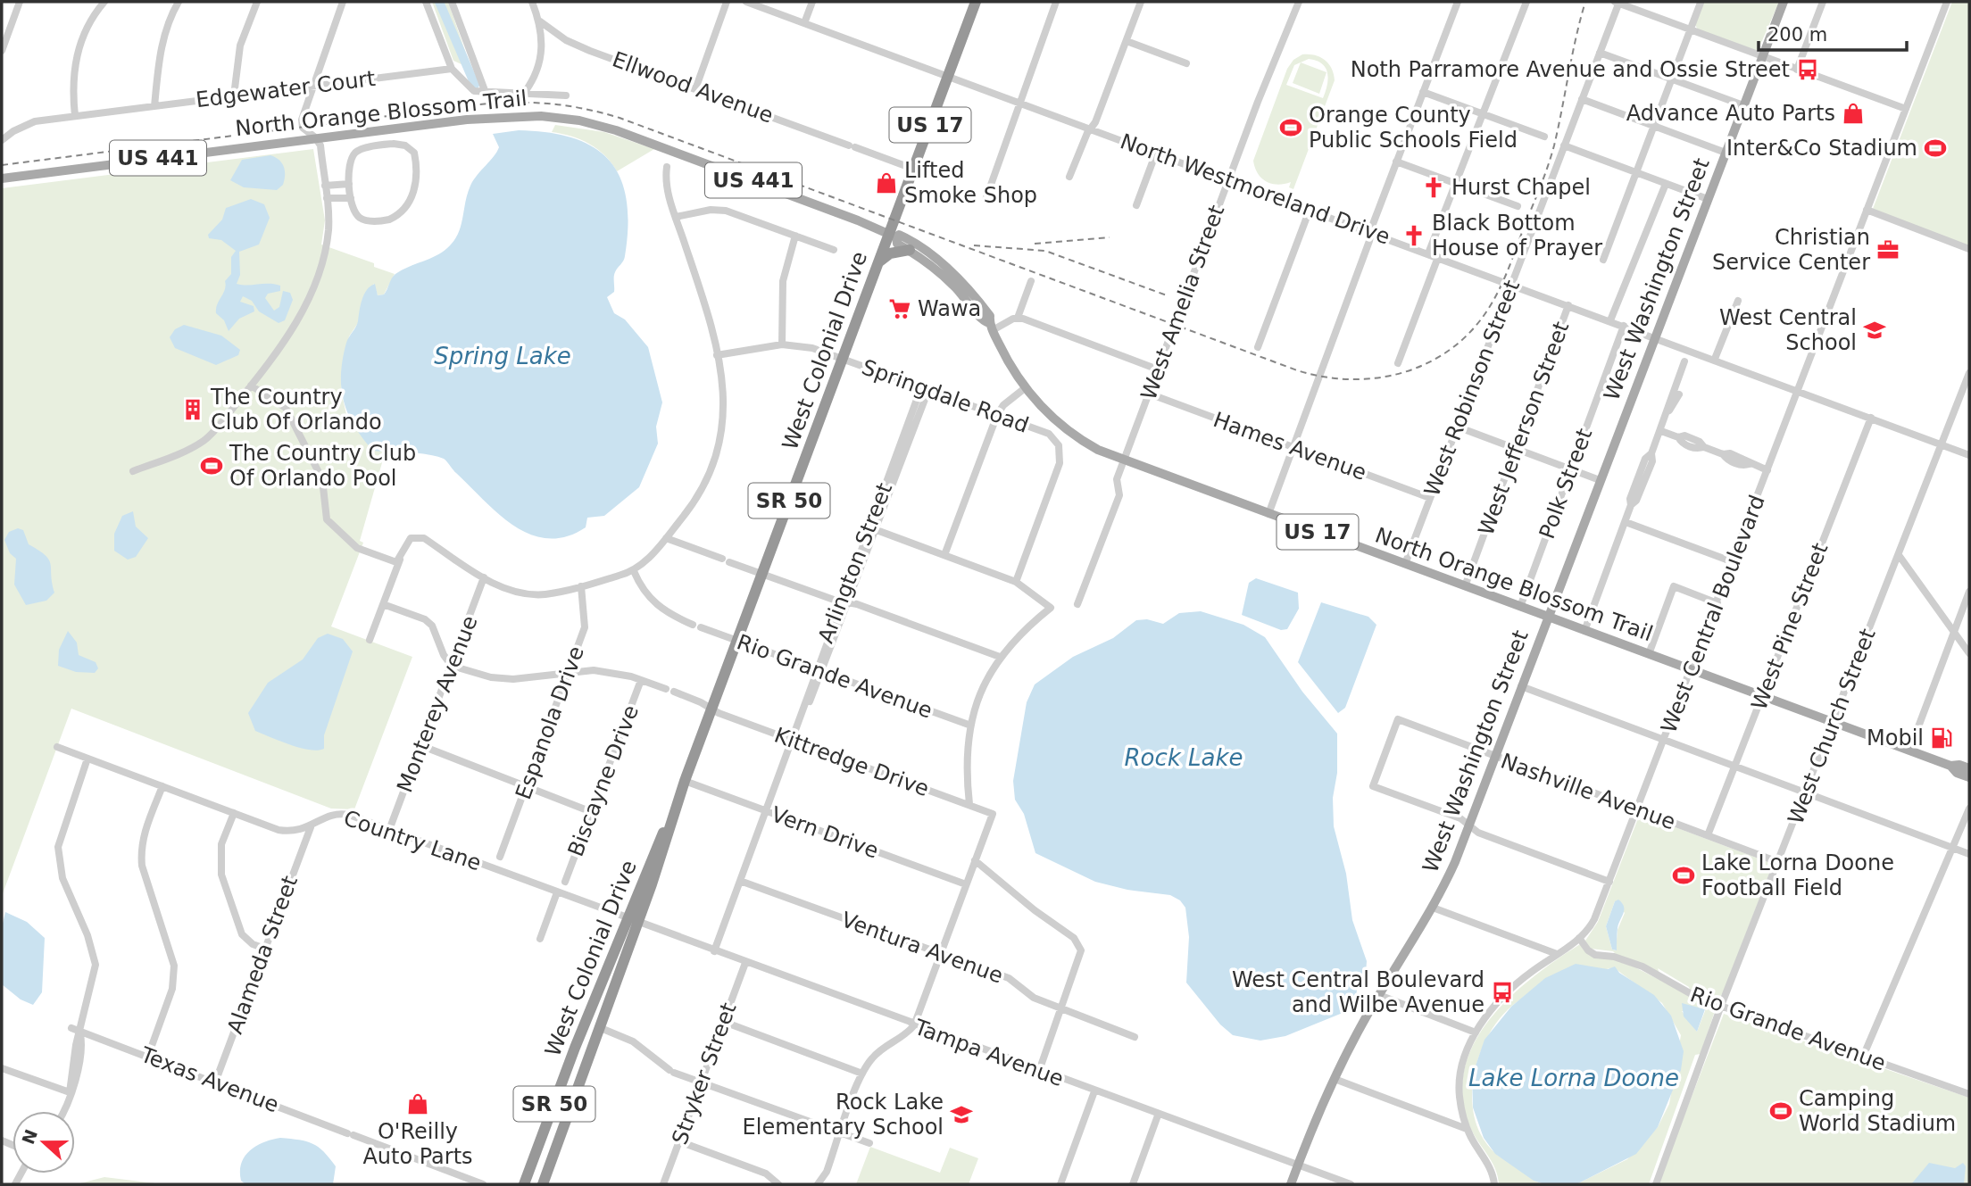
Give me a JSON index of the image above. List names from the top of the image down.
{
  "streets": {
    "highway": ["US 17", "West Colonial Drive", "SR 50"],
    "main road": ["North Orange Blossom Trail", "US 441", "West Washington Street"],
    "street": [
      "Ellwood Avenue",
      "Edgewater Court",
      "North Westmoreland Drive",
      "West Amelia Street",
      "West Robinson Street",
      "Springdale Road",
      "West Jefferson Street",
      "Hames Avenue",
      "Polk Street",
      "Arlington Street",
      "West Central Boulevard",
      "West Pine Street",
      "Rio Grande Avenue",
      "Monterey Avenue",
      "Espanola Drive",
      "West Church Street",
      "Kittredge Drive",
      "Biscayne Drive",
      "Nashville Avenue",
      "Vern Drive",
      "Country Lane",
      "Ventura Avenue",
      "Alameda Street",
      "Tampa Avenue",
      "Stryker Street",
      "Texas Avenue"
    ]
  },
  "crossings": [
    ["Ellwood Avenue", "West Colonial Drive"],
    ["North Orange Blossom Trail", "US 17"],
    ["North Orange Blossom Trail", "West Washington Street"],
    ["North Orange Blossom Trail", "West Amelia Street"],
    ["North Orange Blossom Trail", "West Colonial Drive"],
    ["North Orange Blossom Trail", "West Robinson Street"],
    ["North Orange Blossom Trail", "West Jefferson Street"],
    ["North Orange Blossom Trail", "Polk Street"],
    ["North Orange Blossom Trail", "West Central Boulevard"],
    ["US 17", "West Central Boulevard"],
    ["US 17", "West Pine Street"],
    ["US 17", "West Church Street"],
    ["North Westmoreland Drive", "West Washington Street"],
    ["North Westmoreland Drive", "West Amelia Street"],
    ["North Westmoreland Drive", "West Colonial Drive"],
    ["North Westmoreland Drive", "West Robinson Street"],
    ["North Westmoreland Drive", "West Jefferson Street"],
    ["North Westmoreland Drive", "Polk Street"],
    ["North Westmoreland Drive", "West Central Boulevard"],
    ["North Westmoreland Drive", "West Pine Street"],
    ["North Westmoreland Drive", "West Church Street"],
    ["West Washington Street", "Nashville Avenue"],
    ["West Washington Street", "Tampa Avenue"],
    ["West Amelia Street", "Hames Avenue"],
    ["West Colonial Drive", "Springdale Road"],
    ["West Colonial Drive", "Rio Grande Avenue"],
    ["West Colonial Drive", "Kittredge Drive"],
    ["West Colonial Drive", "Vern Drive"],
    ["West Colonial Drive", "Country Lane"],
    ["West Colonial Drive", "Tampa Avenue"],
    ["West Robinson Street", "Hames Avenue"],
    ["Springdale Road", "Arlington Street"],
    ["Arlington Street", "Rio Grande Avenue"],
    ["Arlington Street", "Kittredge Drive"],
    ["Arlington Street", "Vern Drive"],
    ["Arlington Street", "Ventura Avenue"],
    ["Arlington Street", "Tampa Avenue"],
    ["West Central Boulevard", "Rio Grande Avenue"],
    ["West Central Boulevard", "Nashville Avenue"],
    ["West Pine Street", "Nashville Avenue"],
    ["Rio Grande Avenue", "West Church Street"],
    ["Monterey Avenue", "Kittredge Drive"],
    ["Monterey Avenue", "Country Lane"],
    ["Espanola Drive", "Kittredge Drive"],
    ["West Church Street", "Nashville Avenue"],
    ["Kittredge Drive", "Biscayne Drive"],
    ["Country Lane", "Alameda Street"],
    ["Country Lane", "Tampa Avenue"],
    ["Alameda Street", "Texas Avenue"],
    ["Tampa Avenue", "Stryker Street"]
  ],
  "water": ["Spring Lake", "Rock Lake", "Lake Lorna Doone"],
  "places": {
    "bus stop": ["Noth Parramore Avenue and Ossie Street", "West Central Boulevard and Wilbe Avenue"],
    "shop": ["Advance Auto Parts", "Lifted Smoke Shop", "O'Reilly Auto Parts"],
    "sports": [
      "Orange County Public Schools Field",
      "Inter&Co Stadium",
      "The Country Club Of Orlando Pool",
      "Lake Lorna Doone Football Field",
      "Camping World Stadium"
    ],
    "church": ["Hurst Chapel", "Black Bottom House of Prayer"],
    "office": ["Christian Service Center"],
    "supermarket": ["Wawa"],
    "school or university": ["West Central School", "Rock Lake Elementary School"],
    "building": ["The Country Club Of Orlando"],
    "fuel station": ["Mobil"]
  },
  "scale_bar": "200 m",
  "north": "left"
}
